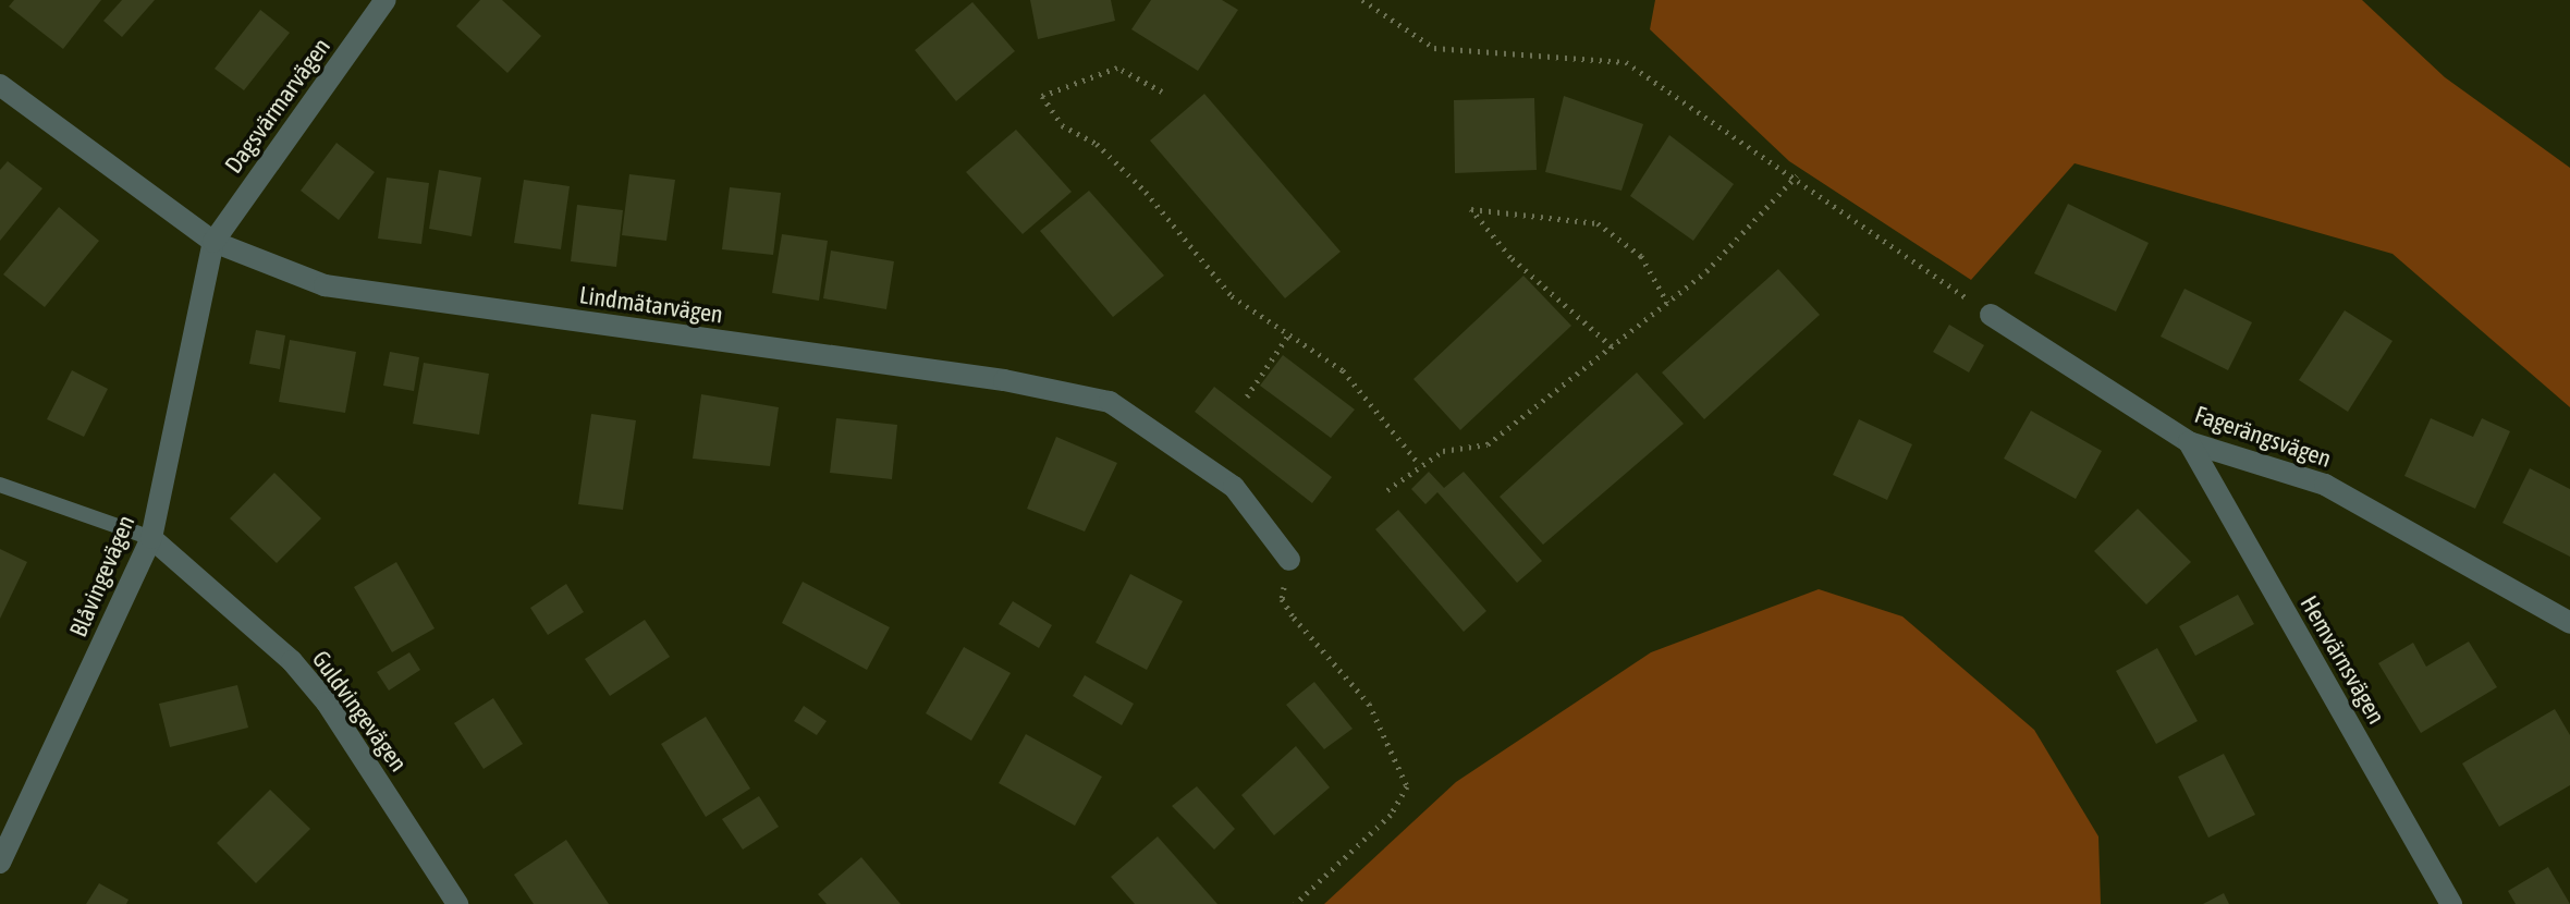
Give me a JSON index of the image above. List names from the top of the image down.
{
  "streets": {
    "street": [
      "Dagsvärmarvägen",
      "Lindmätarvägen",
      "Fagerängsvägen",
      "Blåvingevägen",
      "Hemvärnsvägen",
      "Guldvingevägen"
    ]
  },
  "crossings": [
    ["Dagsvärmarvägen", "Lindmätarvägen"],
    ["Dagsvärmarvägen", "Blåvingevägen"],
    ["Lindmätarvägen", "Blåvingevägen"],
    ["Fagerängsvägen", "Hemvärnsvägen"],
    ["Blåvingevägen", "Guldvingevägen"]
  ]
}
